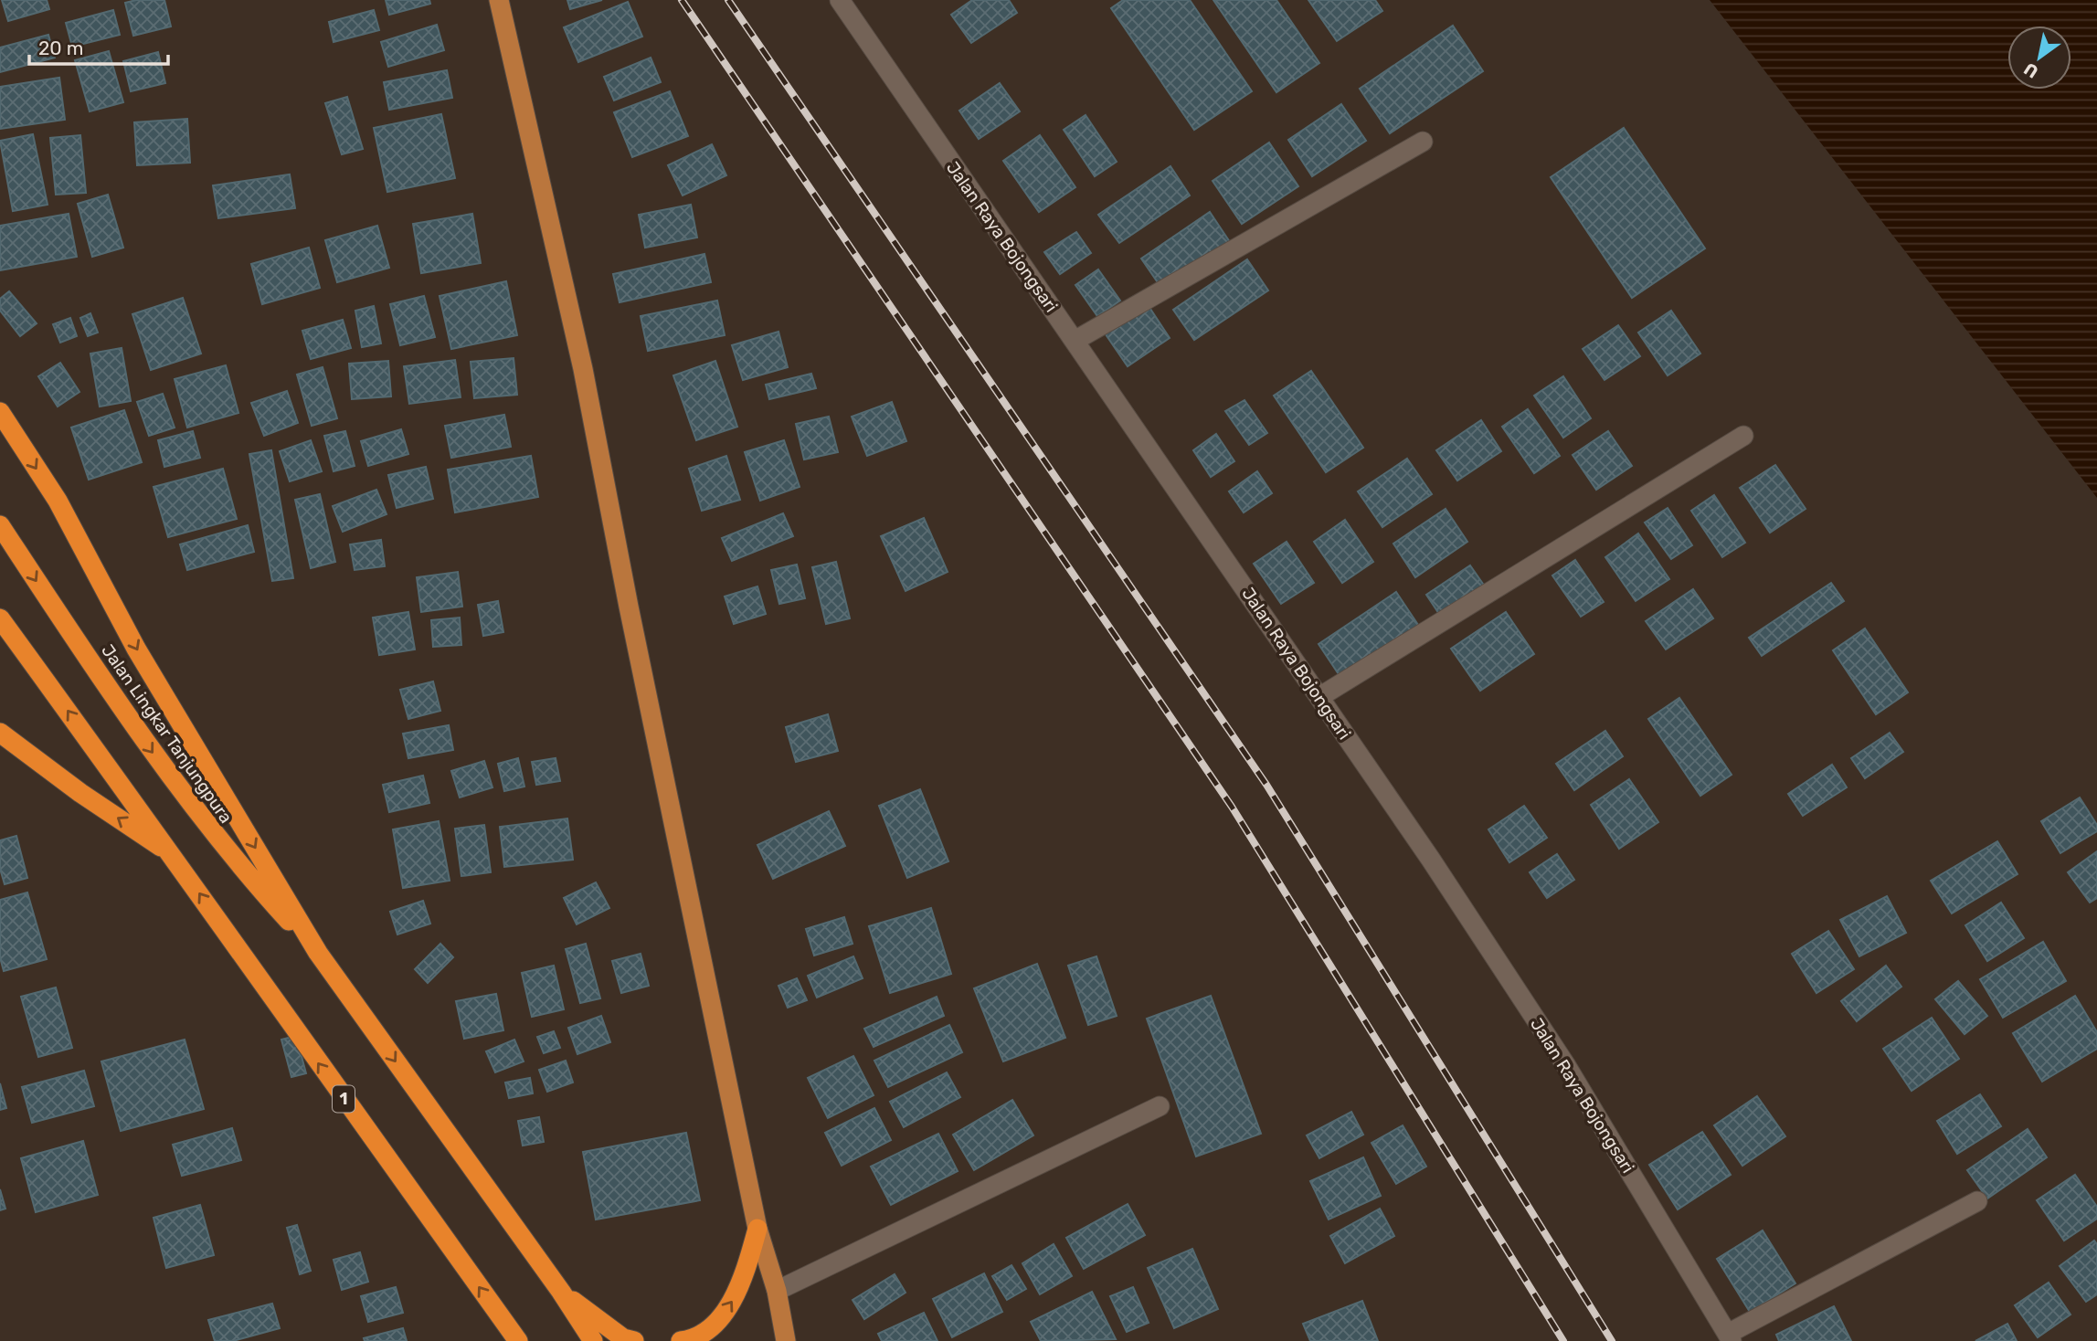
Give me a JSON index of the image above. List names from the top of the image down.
{
  "streets": {
    "highway": ["Jalan Lingkar Tanjungpura", "1"],
    "street": ["Jalan Raya Bojongsari"]
  },
  "scale_bar": "20 m",
  "north": "bottom left"
}
